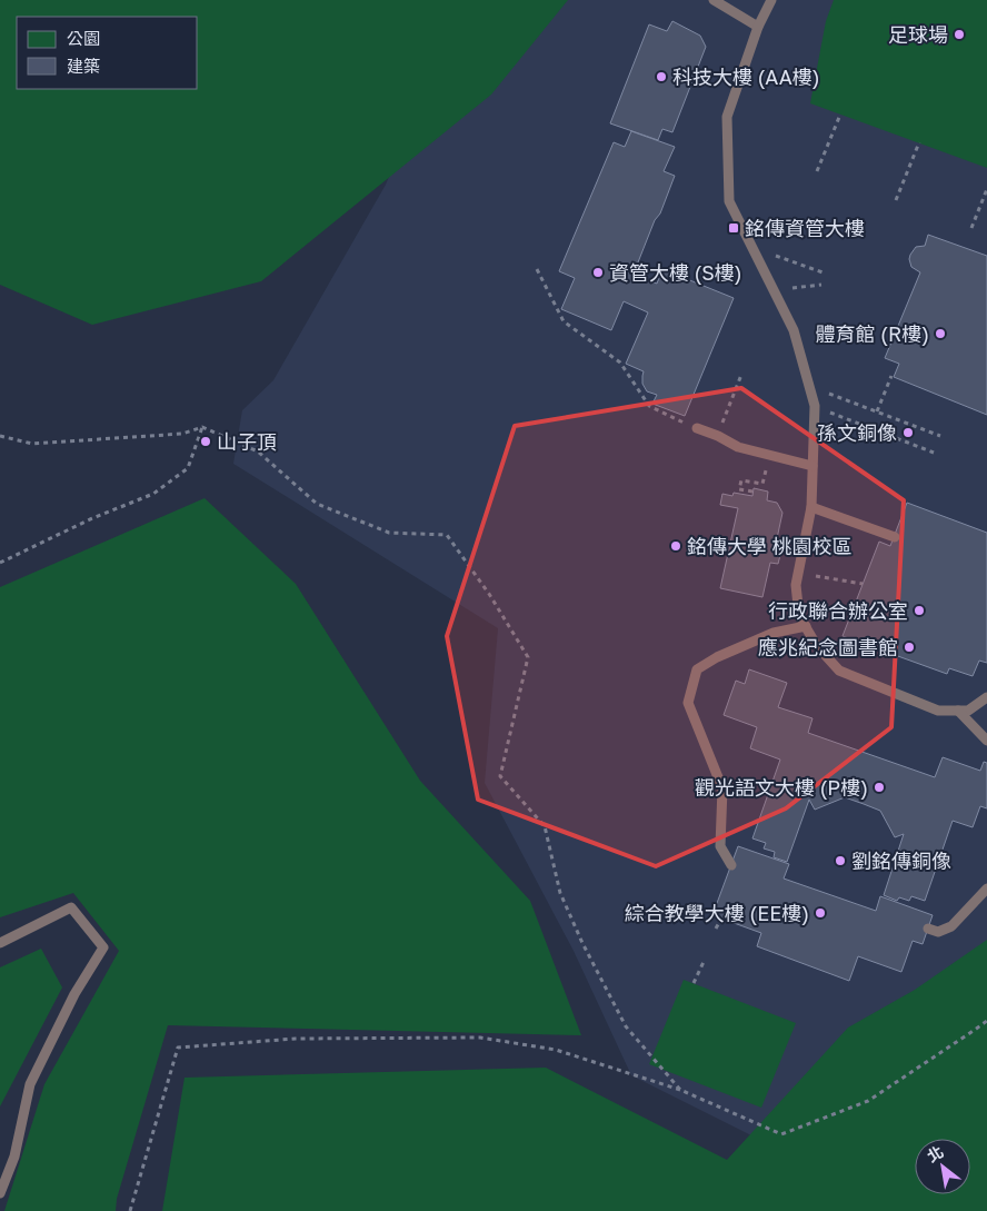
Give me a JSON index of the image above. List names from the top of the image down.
{
  "places": {
    "other": [
      "足球場",
      "科技大樓 (AA樓)",
      "資管大樓 (S樓)",
      "體育館 (R樓)",
      "孫文銅像",
      "山子頂",
      "銘傳大學 桃園校區",
      "行政聯合辦公室",
      "應兆紀念圖書館",
      "觀光語文大樓 (P樓)",
      "劉銘傳銅像",
      "綜合教學大樓 (EE樓)"
    ],
    "transit": ["銘傳資管大樓"]
  },
  "legend": ["公園", "建築"],
  "north": "top left"
}
